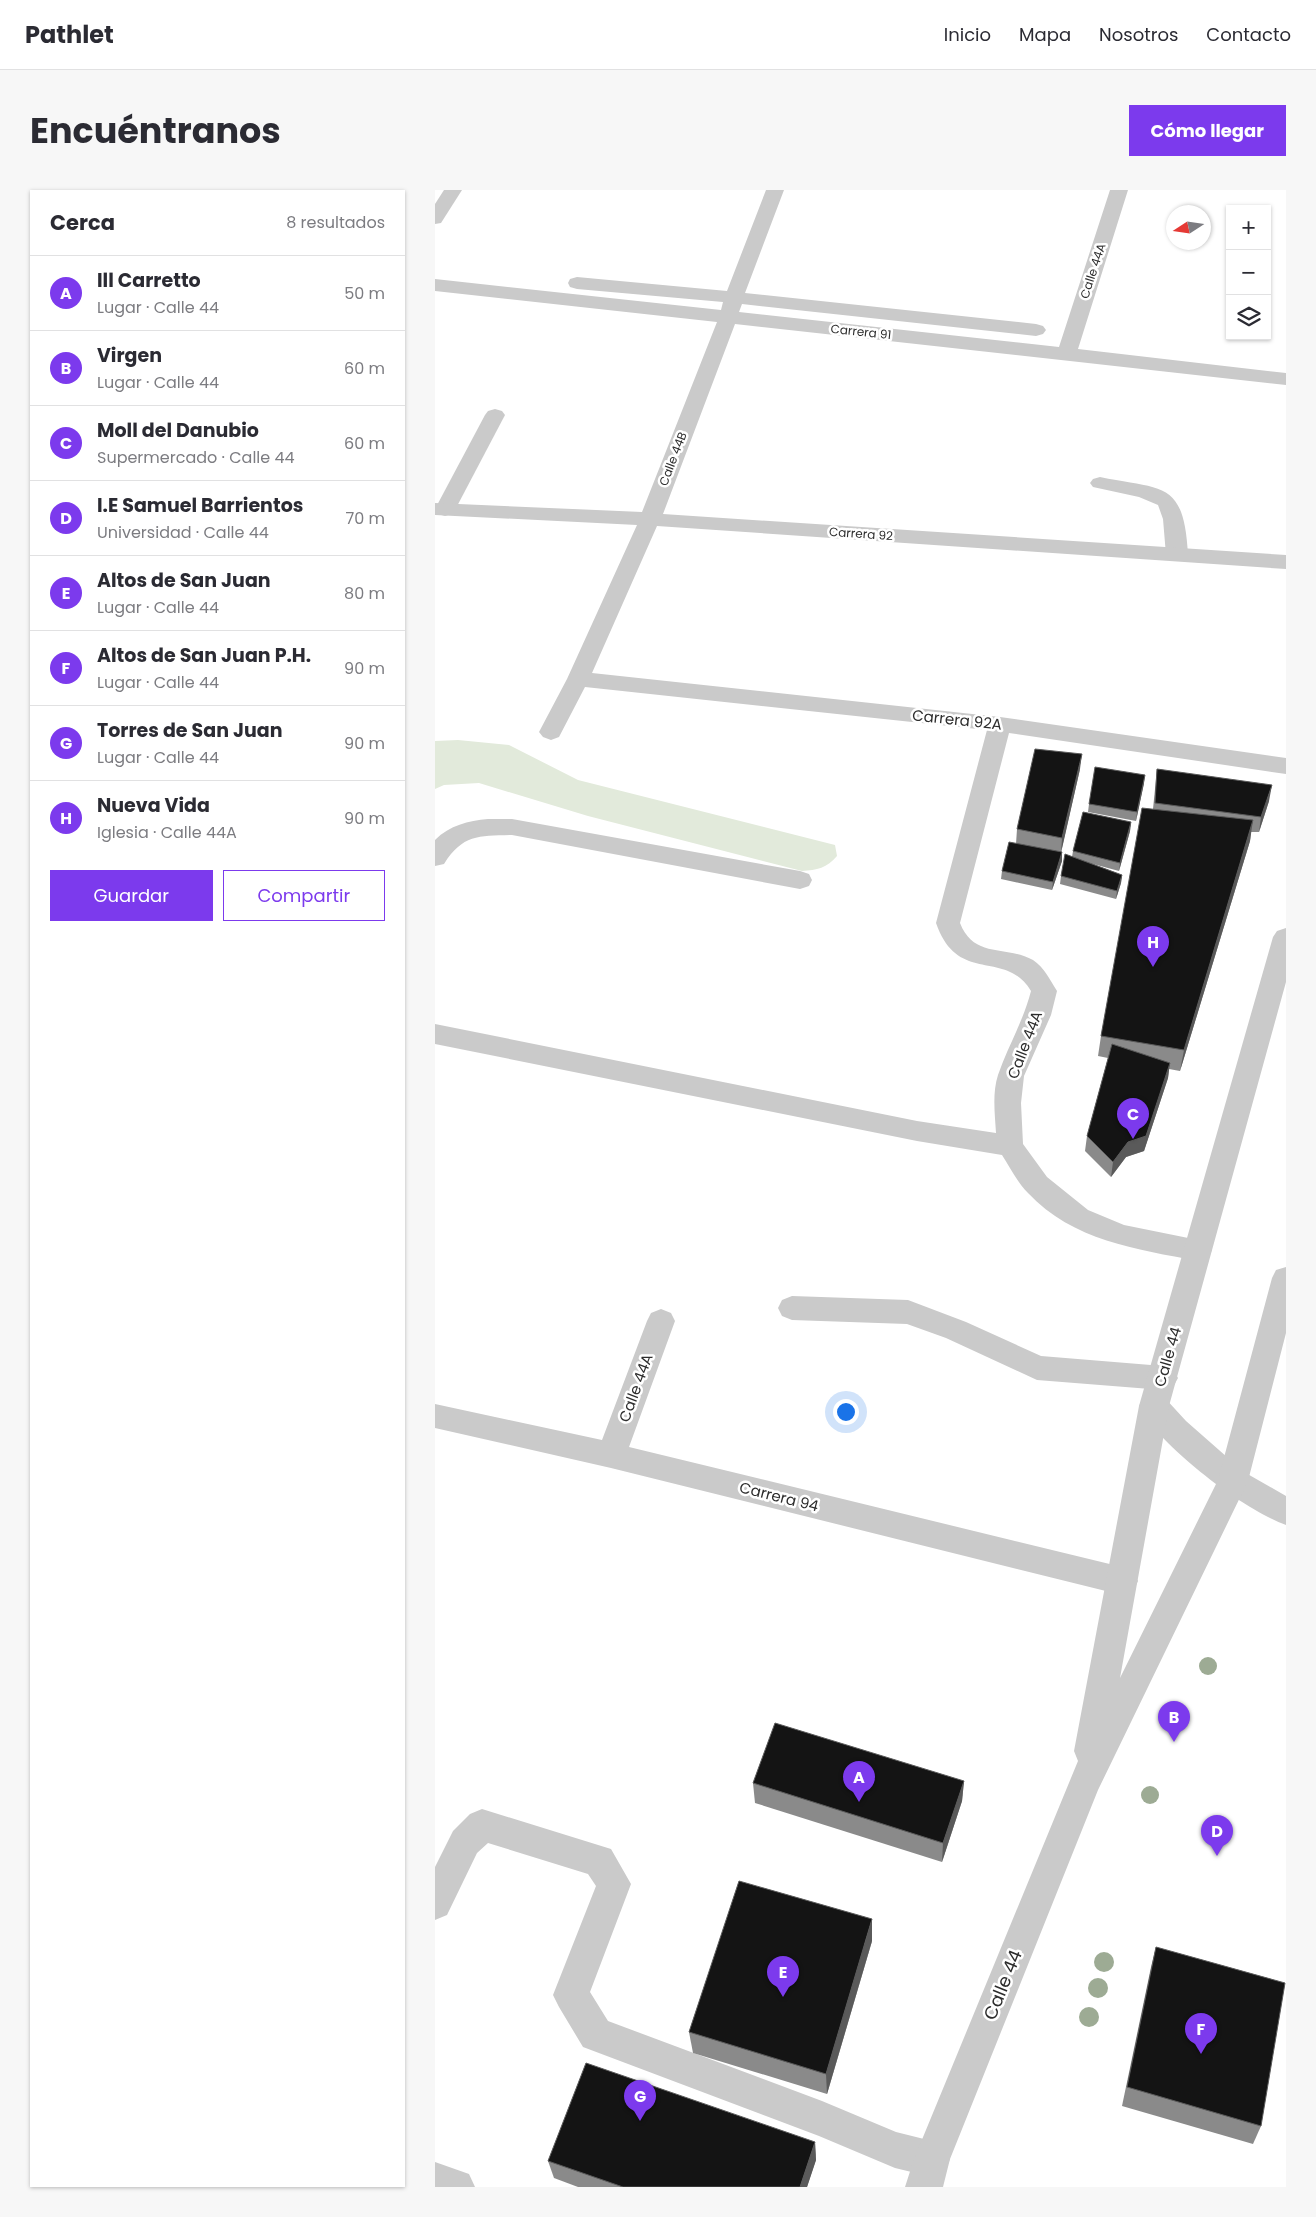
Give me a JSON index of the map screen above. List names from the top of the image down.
{
  "streets": {
    "street": [
      "Calle 44A",
      "Carrera 91",
      "Calle 44B",
      "Carrera 92",
      "Carrera 92A",
      "Calle 44",
      "Carrera 94"
    ]
  },
  "crossings": [
    ["Calle 44A", "Carrera 91"],
    ["Calle 44A", "Carrera 92A"],
    ["Calle 44A", "Carrera 94"],
    ["Carrera 91", "Calle 44B"],
    ["Calle 44B", "Carrera 92"],
    ["Calle 44B", "Carrera 92A"],
    ["Calle 44", "Carrera 94"]
  ],
  "north": "left",
  "page": {
    "header": "Pathlet",
    "nav": [
      "Inicio",
      "Mapa",
      "Nosotros",
      "Contacto"
    ],
    "title": "Encuéntranos",
    "buttons": [
      "Cómo llegar",
      ["Guardar", "Compartir"]
    ],
    "heading": ["Cerca", "8 resultados"],
    "map_buttons": ["+", "−"],
    "list": [
      {
        "mark": "A",
        "name": "Ill Carretto",
        "note": "Lugar · Calle 44",
        "value": "50 m"
      },
      {
        "mark": "B",
        "name": "Virgen",
        "note": "Lugar · Calle 44",
        "value": "60 m"
      },
      {
        "mark": "C",
        "name": "Moll del Danubio",
        "note": "Supermercado · Calle 44",
        "value": "60 m"
      },
      {
        "mark": "D",
        "name": "I.E Samuel Barrientos",
        "note": "Universidad · Calle 44",
        "value": "70 m"
      },
      {
        "mark": "E",
        "name": "Altos de San Juan",
        "note": "Lugar · Calle 44",
        "value": "80 m"
      },
      {
        "mark": "F",
        "name": "Altos de San Juan P.H.",
        "note": "Lugar · Calle 44",
        "value": "90 m"
      },
      {
        "mark": "G",
        "name": "Torres de San Juan",
        "note": "Lugar · Calle 44",
        "value": "90 m"
      },
      {
        "mark": "H",
        "name": "Nueva Vida",
        "note": "Iglesia · Calle 44A",
        "value": "90 m"
      }
    ],
    "pins": [
      "H",
      "C",
      "B",
      "A",
      "D",
      "E",
      "F",
      "G"
    ]
  }
}
